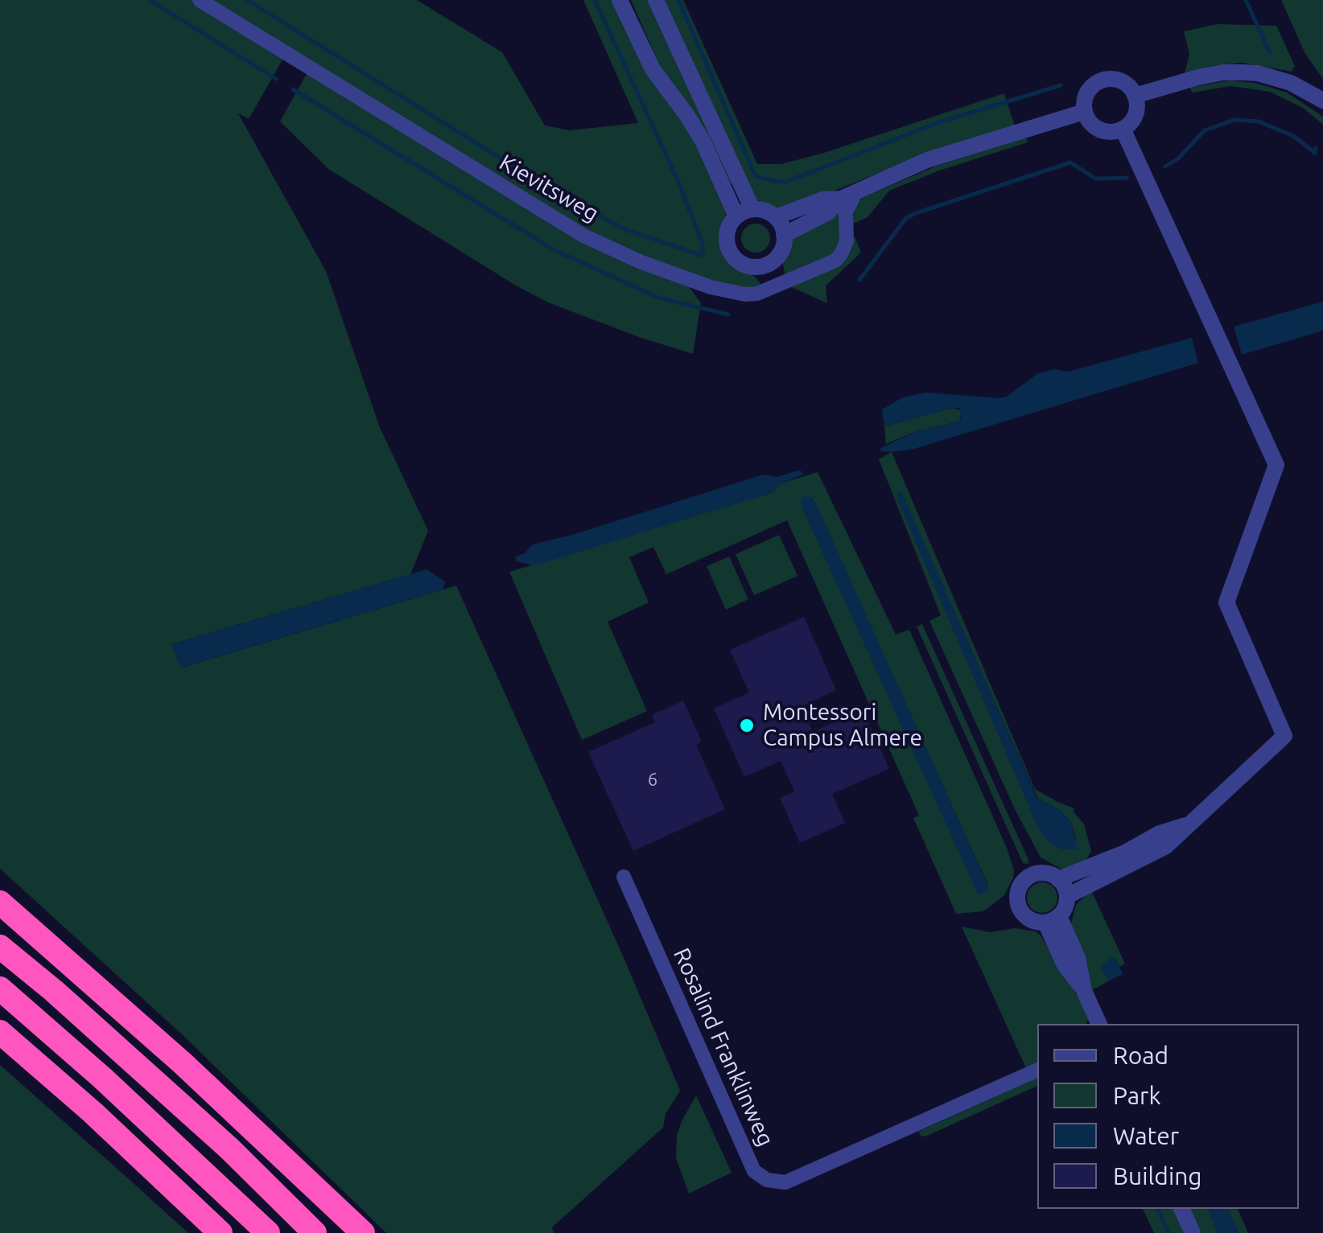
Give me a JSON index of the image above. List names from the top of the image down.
{
  "streets": {
    "street": ["Kievitsweg", "Rosalind Franklinweg"]
  },
  "places": ["Montessori Campus Almere"],
  "house_numbers": ["6"],
  "legend": [
    "Road",
    "Park",
    "Water",
    "Building"
  ]
}
